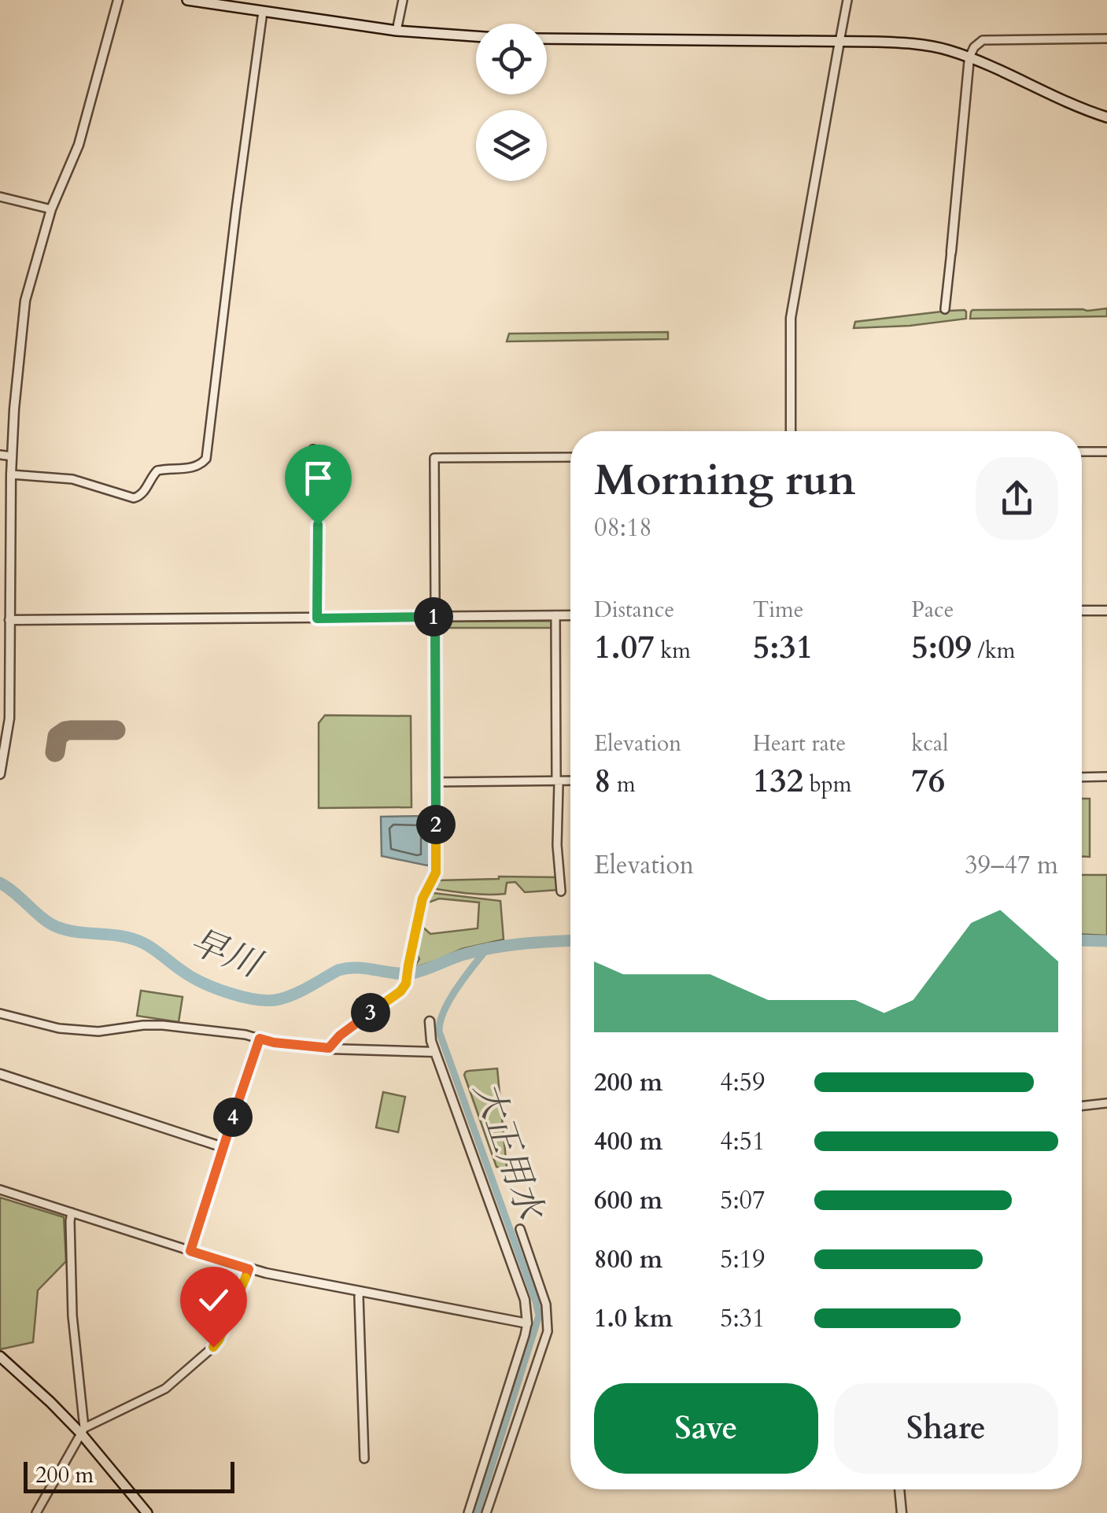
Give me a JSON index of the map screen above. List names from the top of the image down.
{
  "water": ["早川", "大正用水"],
  "scale_bar": "200 m",
  "page": {
    "heading": ["Morning run", "08:18"],
    "stats": [
      ["Distance", "1.07 km"],
      ["Time", "5:31"],
      ["Pace", "5:09 /km"],
      ["Elevation", "8 m"],
      ["Heart rate", "132 bpm"],
      ["kcal", "76"]
    ],
    "pins": [
      "1",
      "2",
      "3",
      "4"
    ],
    "chart": ["Elevation", "39–47 m"],
    "list": [
      {
        "name": "200 m",
        "note": "4:59"
      },
      {
        "name": "400 m",
        "note": "4:51"
      },
      {
        "name": "600 m",
        "note": "5:07"
      },
      {
        "name": "800 m",
        "note": "5:19"
      },
      {
        "name": "1.0 km",
        "note": "5:31"
      }
    ],
    "buttons": ["Save", "Share"],
    "scale": "200 m"
  }
}
